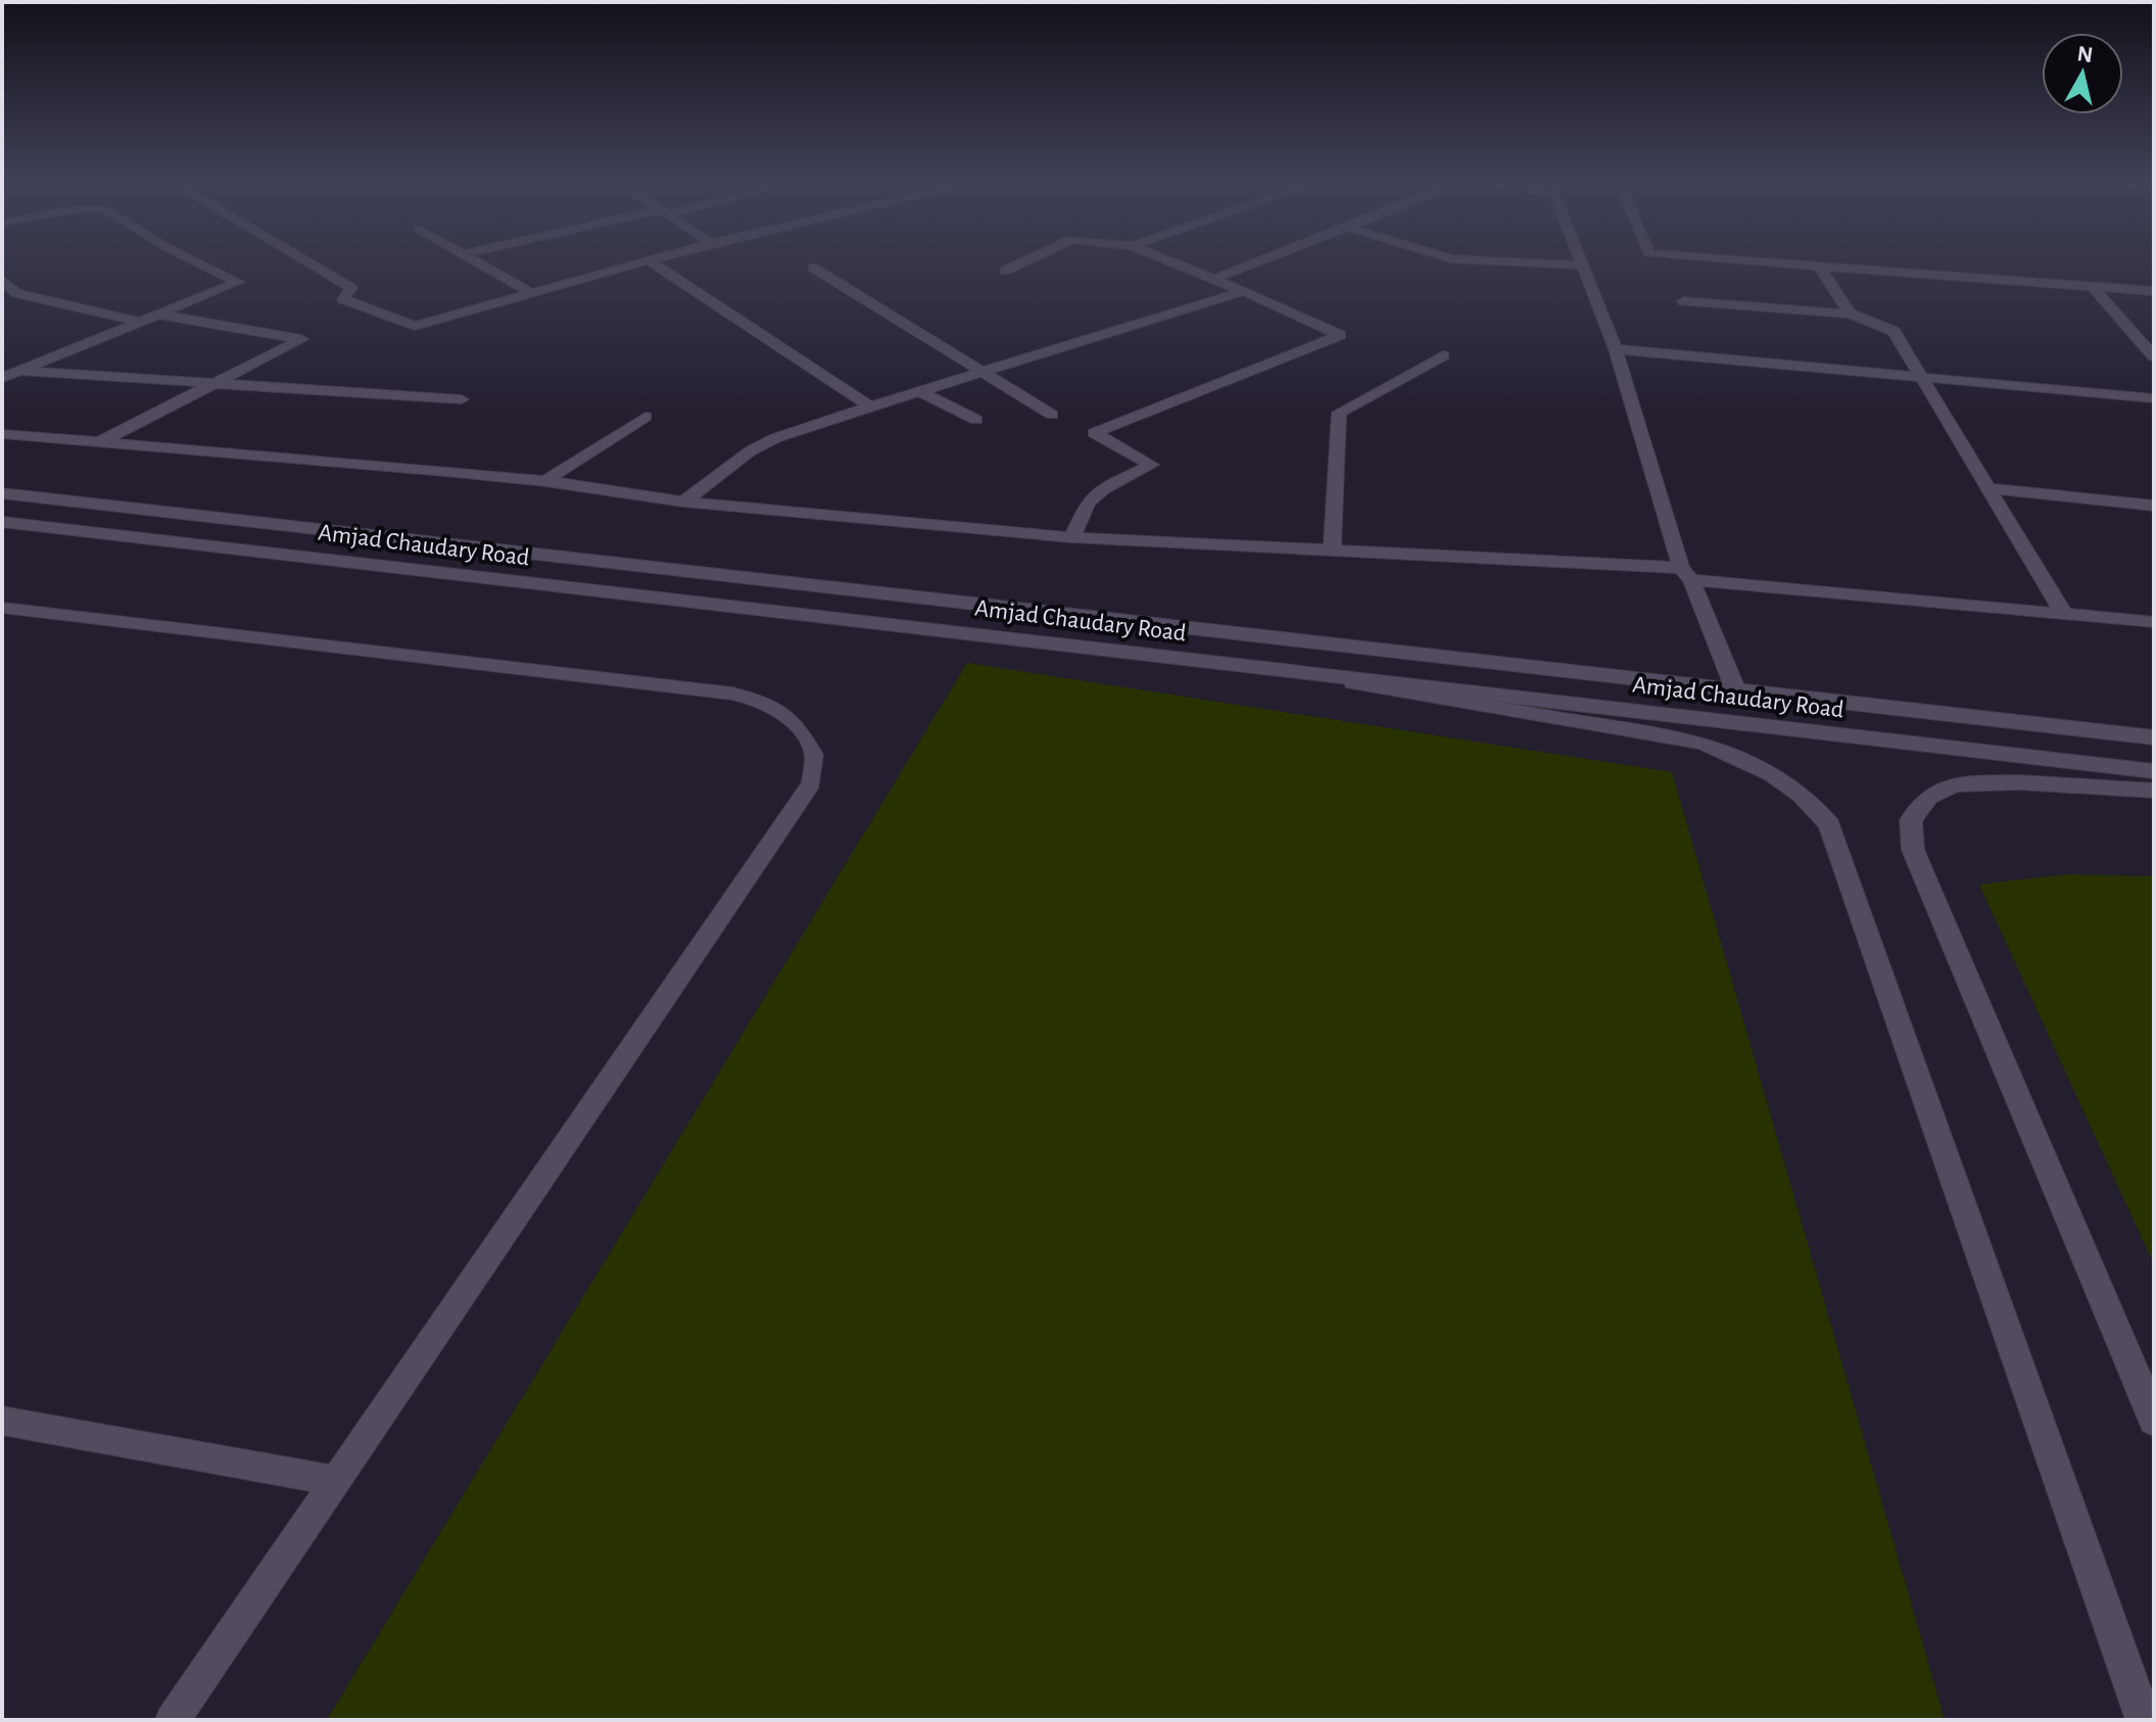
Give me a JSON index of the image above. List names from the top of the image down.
{
  "streets": {
    "street": ["Amjad Chaudary Road"]
  },
  "north": "top"
}
